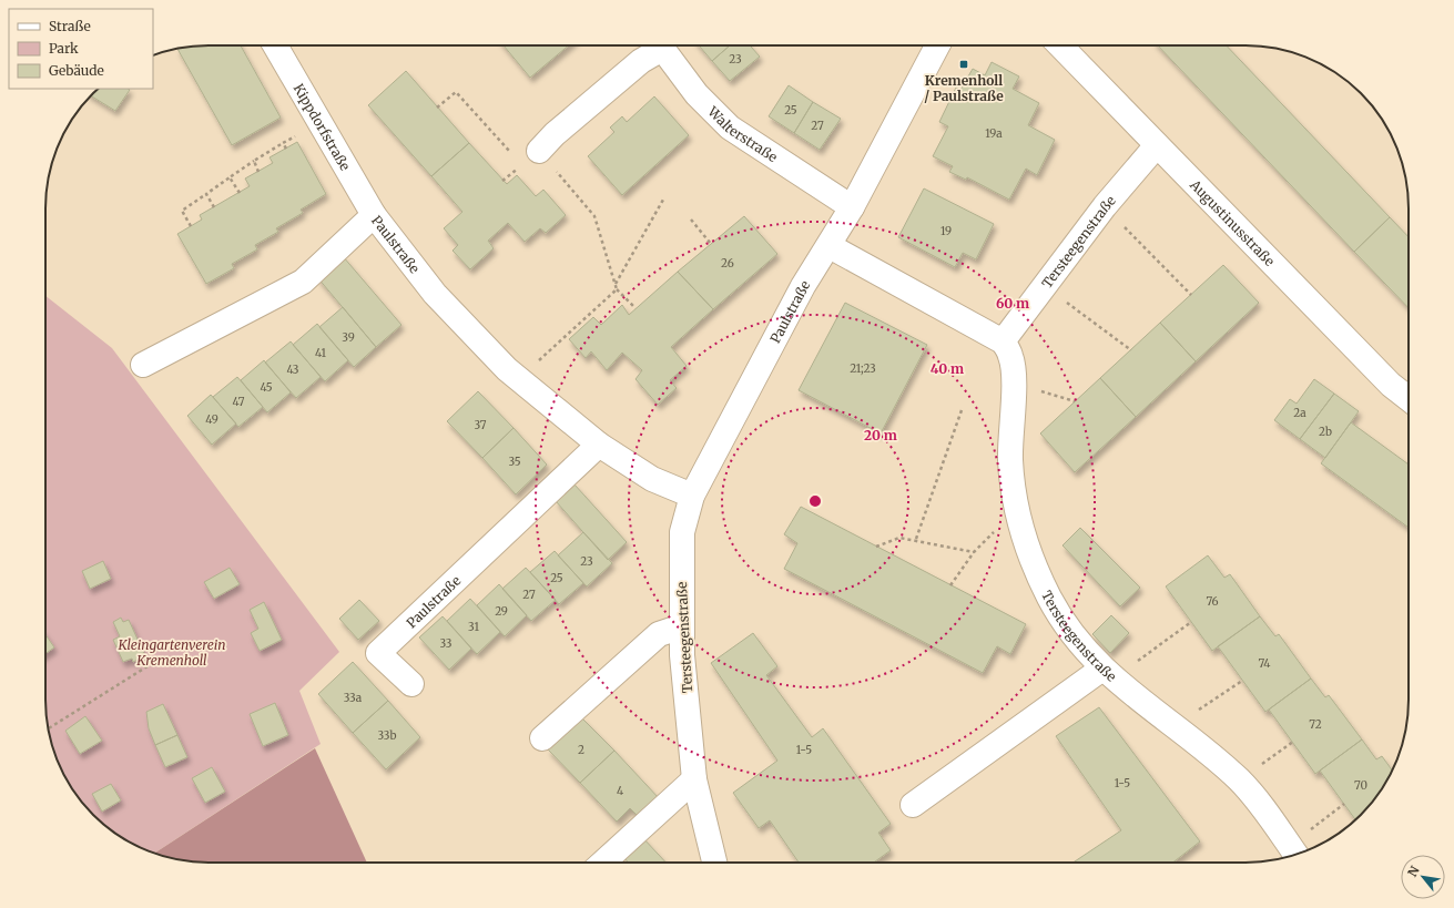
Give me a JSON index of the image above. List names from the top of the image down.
{
  "streets": {
    "street": [
      "Kippdorfstraße",
      "Walterstraße",
      "Augustinusstraße",
      "Tersteegenstraße",
      "Paulstraße"
    ]
  },
  "crossings": [
    ["Kippdorfstraße", "Paulstraße"],
    ["Walterstraße", "Paulstraße"],
    ["Augustinusstraße", "Tersteegenstraße"],
    ["Tersteegenstraße", "Paulstraße"]
  ],
  "parks": ["Kleingartenverein Kremenholl"],
  "places": {
    "transit": ["Kremenholl / Paulstraße"]
  },
  "house_numbers": [
    "23",
    "25",
    "27",
    "19a",
    "19",
    "26",
    "39",
    "41",
    "21;23",
    "43",
    "45",
    "47",
    "2a",
    "49",
    "37",
    "2b",
    "35",
    "23",
    "25",
    "27",
    "76",
    "29",
    "31",
    "33",
    "74",
    "33a",
    "72",
    "33b",
    "2",
    "1-5",
    "1-5",
    "70",
    "4"
  ],
  "legend": ["Straße", "Park", "Gebäude"],
  "north": "top left",
  "rings": ["60 m", "40 m", "20 m"]
}
